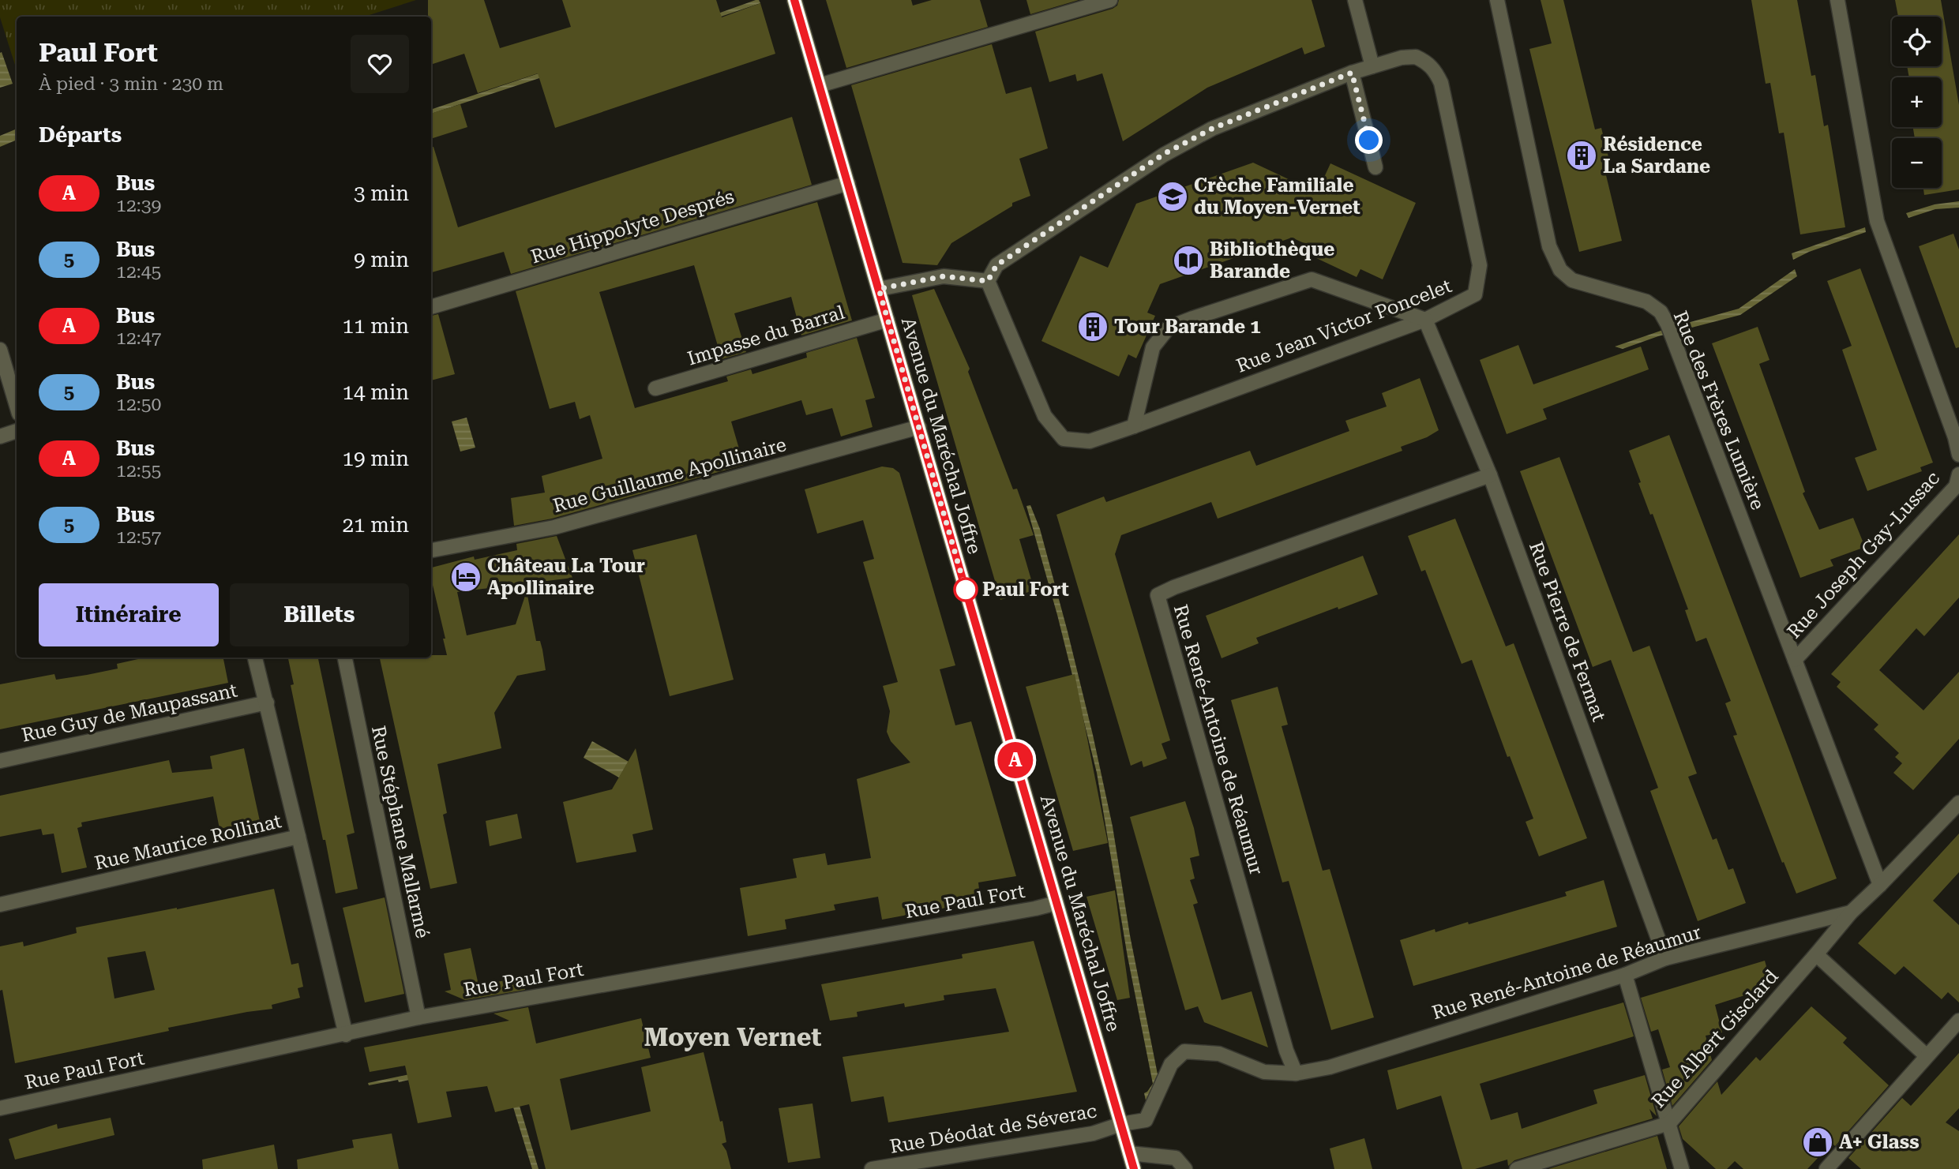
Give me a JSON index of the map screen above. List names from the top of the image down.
{
  "streets": {
    "main road": ["Avenue du Maréchal Joffre"],
    "street": [
      "Rue Hippolyte Després",
      "Rue Jean Victor Poncelet",
      "Impasse du Barral",
      "Rue des Frères Lumière",
      "Rue Guillaume Apollinaire",
      "Rue Joseph Gay-Lussac",
      "Rue Pierre de Fermat",
      "Rue Guy de Maupassant",
      "Rue René-Antoine de Réaumur",
      "Rue Stéphane Mallarmé",
      "Rue Maurice Rollinat",
      "Rue Paul Fort",
      "Rue Albert Gisclard",
      "Rue Déodat de Séverac"
    ]
  },
  "crossings": [
    ["Rue Hippolyte Després", "Avenue du Maréchal Joffre"],
    ["Rue Jean Victor Poncelet", "Rue Pierre de Fermat"],
    ["Impasse du Barral", "Avenue du Maréchal Joffre"],
    ["Rue des Frères Lumière", "Rue Joseph Gay-Lussac"],
    ["Rue des Frères Lumière", "Rue Albert Gisclard"],
    ["Avenue du Maréchal Joffre", "Rue Guillaume Apollinaire"],
    ["Avenue du Maréchal Joffre", "Rue René-Antoine de Réaumur"],
    ["Avenue du Maréchal Joffre", "Rue Paul Fort"],
    ["Avenue du Maréchal Joffre", "Rue Déodat de Séverac"],
    ["Rue Pierre de Fermat", "Rue René-Antoine de Réaumur"],
    ["Rue Guy de Maupassant", "Rue Maurice Rollinat"],
    ["Rue René-Antoine de Réaumur", "Rue Albert Gisclard"],
    ["Rue René-Antoine de Réaumur", "Rue Déodat de Séverac"],
    ["Rue Stéphane Mallarmé", "Rue Paul Fort"]
  ],
  "districts": ["Moyen Vernet"],
  "places": {
    "building": ["Résidence La Sardane", "Tour Barande 1"],
    "school or university": ["Crèche Familiale du Moyen-Vernet"],
    "library": ["Bibliothèque Barande"],
    "hotel": ["Château La Tour Apollinaire"],
    "other": ["Paul Fort"],
    "shop": ["A+ Glass"]
  },
  "lines": ["bus line A"],
  "page": {
    "on_map": "A",
    "map_buttons": ["+", "−"],
    "heading": [
      ["Paul Fort", "À pied · 3 min · 230 m"],
      "Départs"
    ],
    "list": [
      {
        "mark": "A",
        "name": "Bus",
        "note": "12:39",
        "value": "3 min"
      },
      {
        "mark": "5",
        "name": "Bus",
        "note": "12:45",
        "value": "9 min"
      },
      {
        "mark": "A",
        "name": "Bus",
        "note": "12:47",
        "value": "11 min"
      },
      {
        "mark": "5",
        "name": "Bus",
        "note": "12:50",
        "value": "14 min"
      },
      {
        "mark": "A",
        "name": "Bus",
        "note": "12:55",
        "value": "19 min"
      },
      {
        "mark": "5",
        "name": "Bus",
        "note": "12:57",
        "value": "21 min"
      }
    ],
    "buttons": ["Itinéraire", "Billets"]
  }
}
